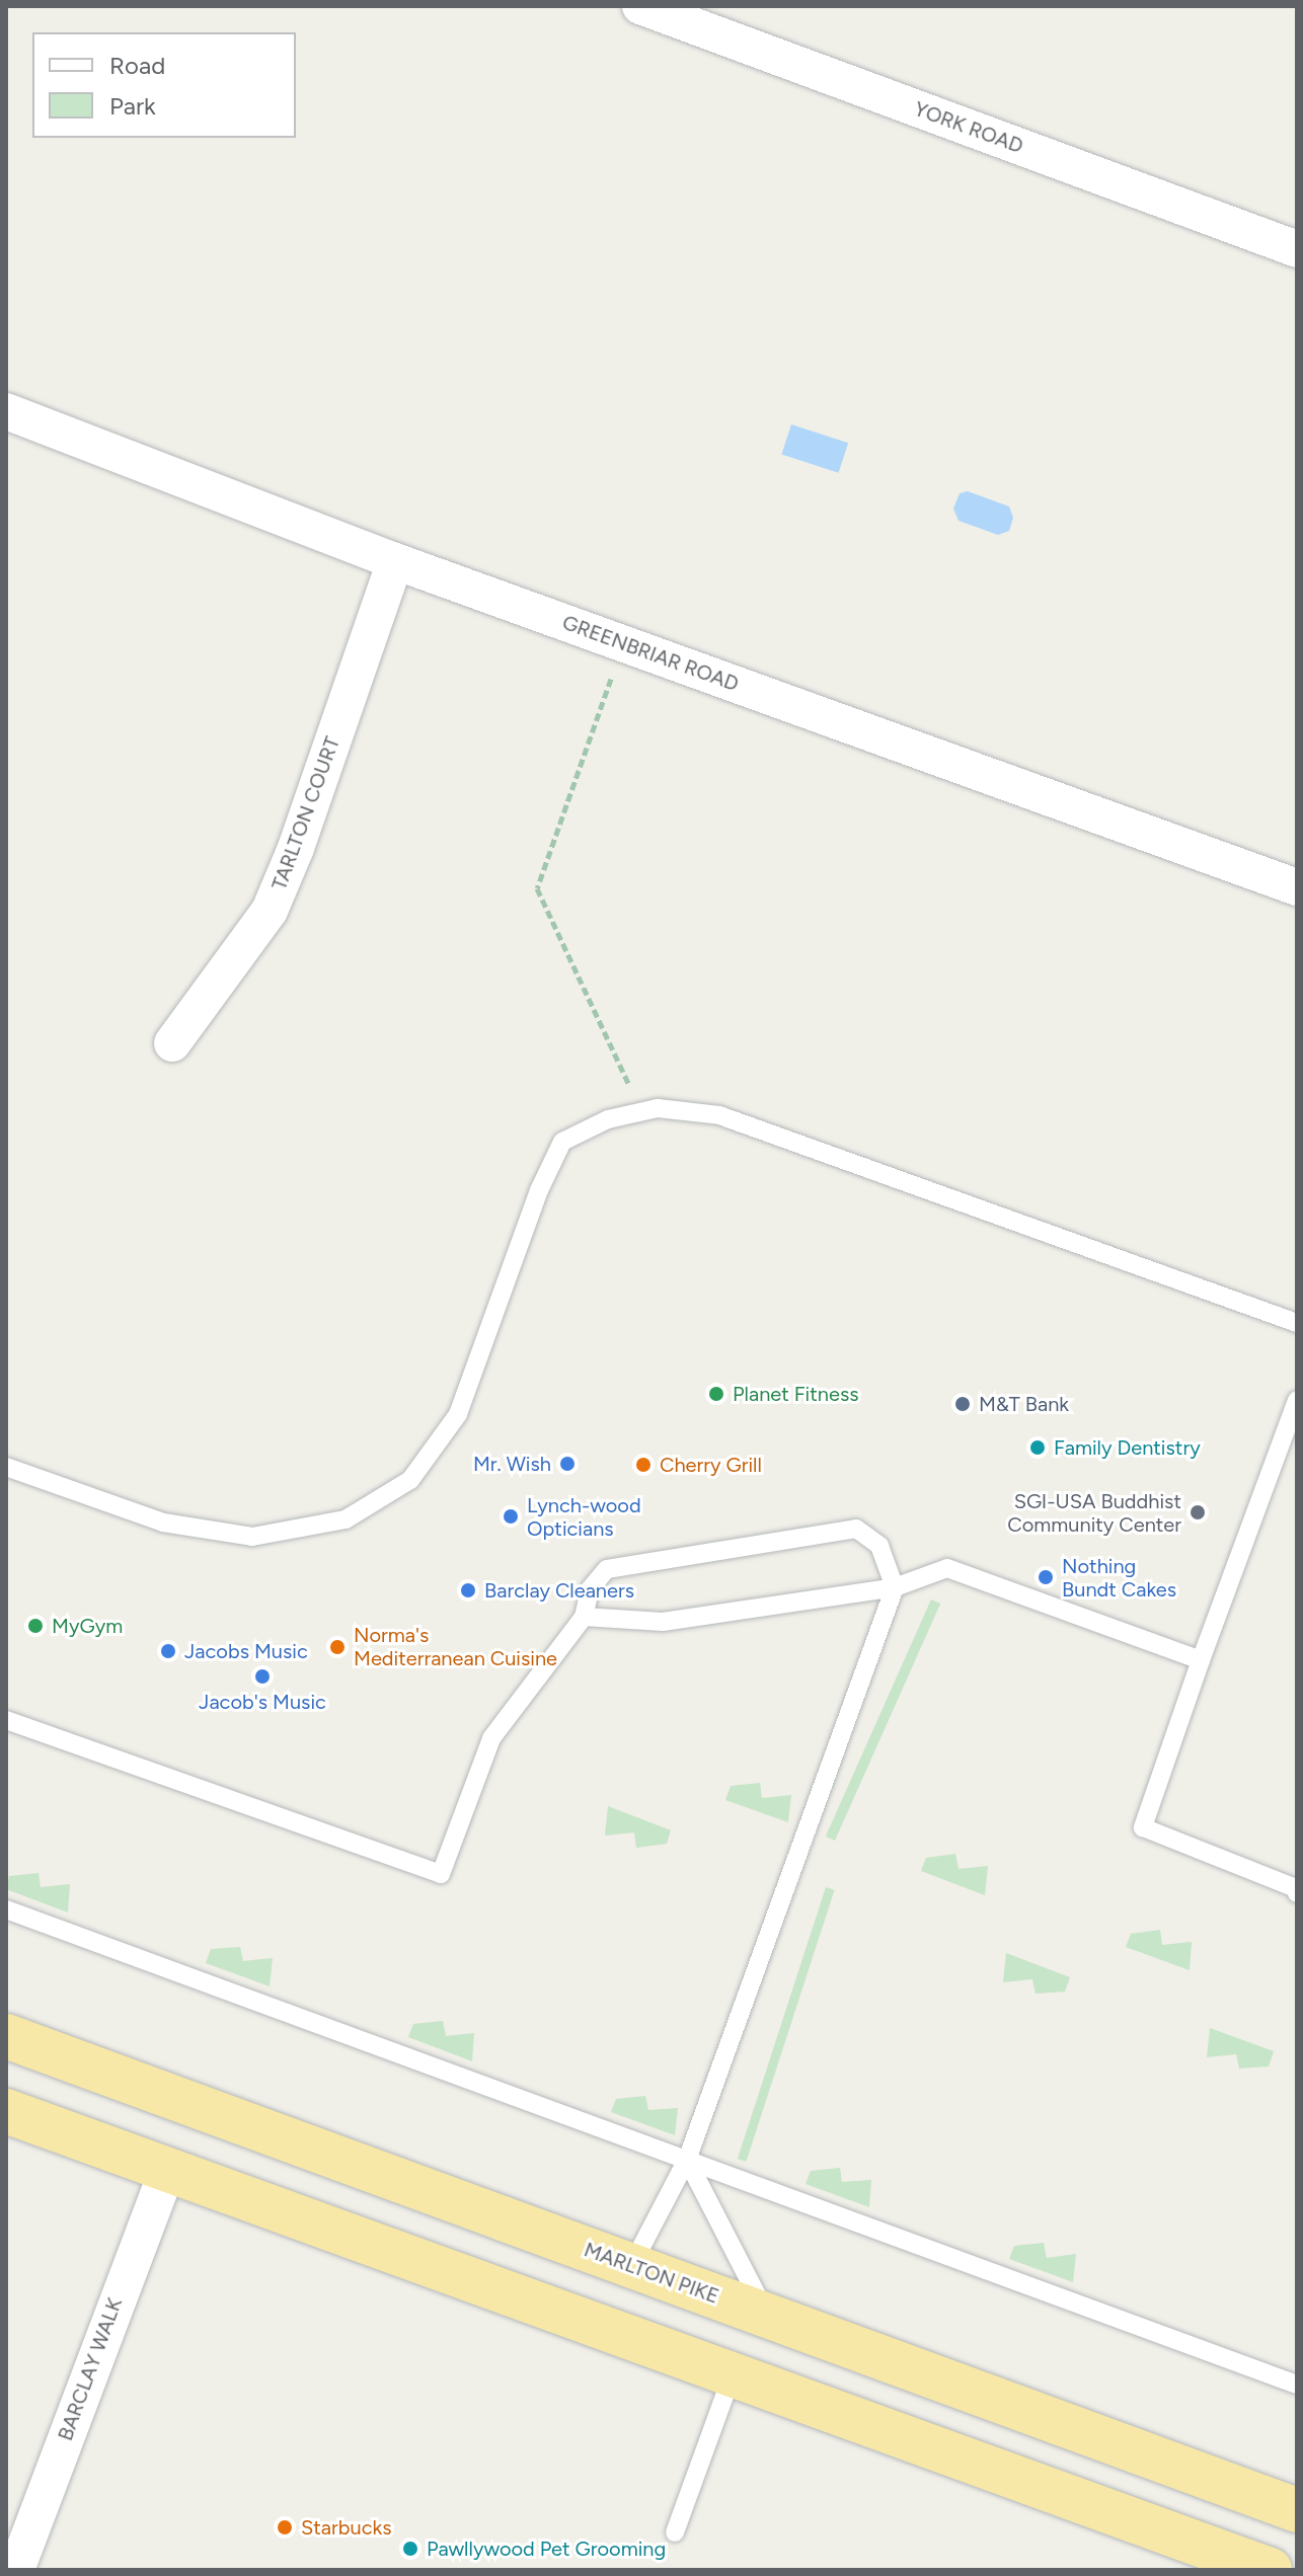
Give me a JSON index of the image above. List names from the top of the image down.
{
  "streets": {
    "highway": ["MARLTON PIKE"],
    "street": [
      "YORK ROAD",
      "GREENBRIAR ROAD",
      "TARLTON COURT",
      "BARCLAY WALK"
    ]
  },
  "crossings": [
    ["GREENBRIAR ROAD", "TARLTON COURT"]
  ],
  "places": [
    "Planet Fitness",
    "M&T Bank",
    "Family Dentistry",
    "Mr. Wish",
    "Cherry Grill",
    "SGI-USA Buddhist Community Center",
    "Lynch-wood Opticians",
    "Nothing Bundt Cakes",
    "Barclay Cleaners",
    "MyGym",
    "Norma's Mediterranean Cuisine",
    "Jacobs Music",
    "Jacob's Music",
    "Starbucks",
    "Pawllywood Pet Grooming"
  ],
  "legend": ["Road", "Park"]
}
